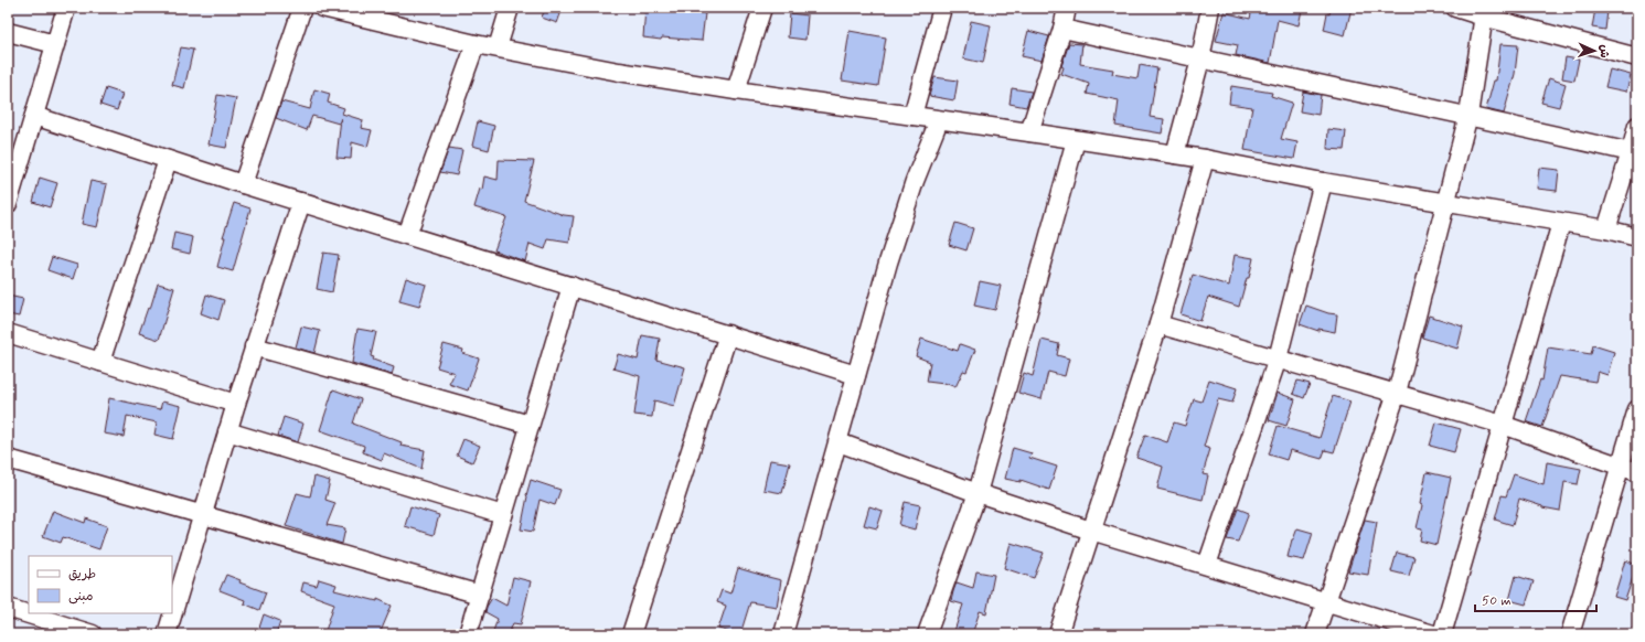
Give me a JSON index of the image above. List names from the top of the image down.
{
  "legend": ["طريق", "مبنى"],
  "scale_bar": "50 m",
  "north": "right"
}
